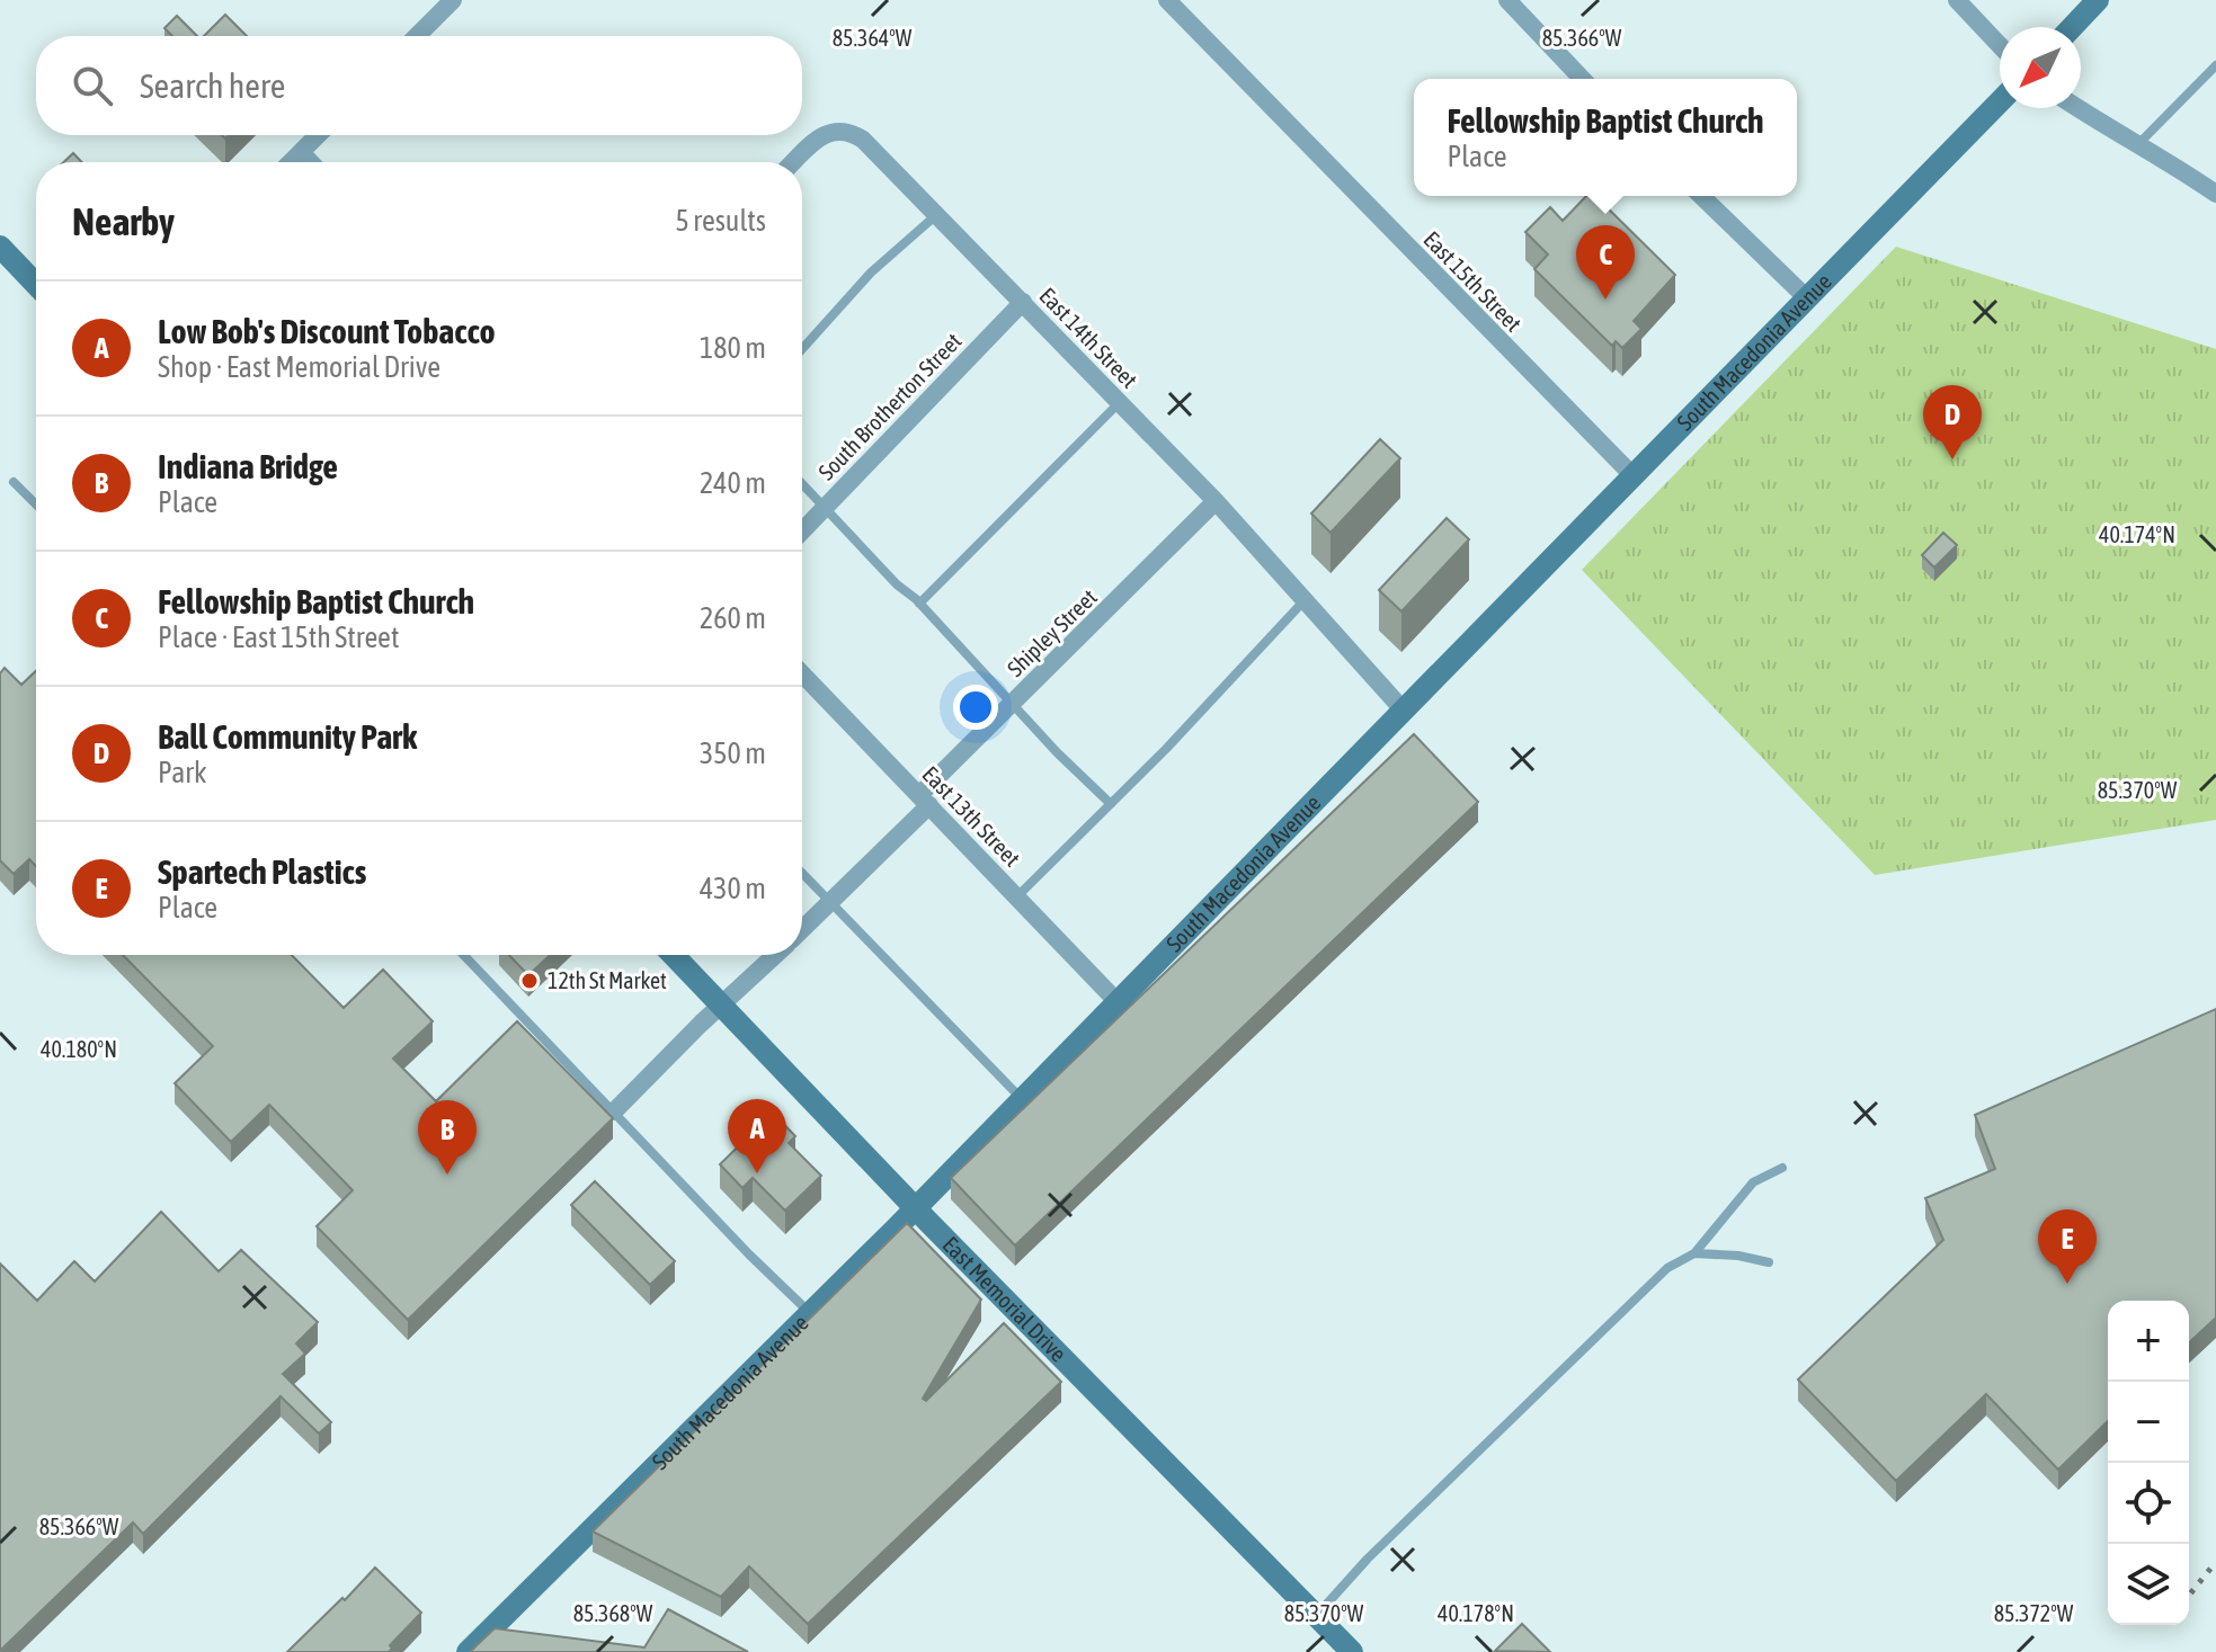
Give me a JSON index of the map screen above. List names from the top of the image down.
{
  "streets": {
    "street": [
      "East 15th Street",
      "East 14th Street",
      "South Macedonia Avenue",
      "South Brotherton Street",
      "Shipley Street",
      "East 13th Street",
      "East Memorial Drive"
    ]
  },
  "crossings": [
    ["East 15th Street", "South Macedonia Avenue"],
    ["East 14th Street", "South Macedonia Avenue"],
    ["East 14th Street", "South Brotherton Street"],
    ["East 14th Street", "Shipley Street"],
    ["South Macedonia Avenue", "East 13th Street"],
    ["South Macedonia Avenue", "East Memorial Drive"],
    ["Shipley Street", "East 13th Street"],
    ["Shipley Street", "East Memorial Drive"]
  ],
  "places": ["12th St Market"],
  "north": "bottom left",
  "page": {
    "search": "Search here",
    "popup": ["Fellowship Baptist Church", "Place"],
    "heading": ["Nearby", "5 results"],
    "pins": [
      "C",
      "D",
      "A",
      "B",
      "E"
    ],
    "list": [
      {
        "mark": "A",
        "name": "Low Bob's Discount Tobacco",
        "note": "Shop · East Memorial Drive",
        "value": "180 m"
      },
      {
        "mark": "B",
        "name": "Indiana Bridge",
        "note": "Place",
        "value": "240 m"
      },
      {
        "mark": "C",
        "name": "Fellowship Baptist Church",
        "note": "Place · East 15th Street",
        "value": "260 m"
      },
      {
        "mark": "D",
        "name": "Ball Community Park",
        "note": "Park",
        "value": "350 m"
      },
      {
        "mark": "E",
        "name": "Spartech Plastics",
        "note": "Place",
        "value": "430 m"
      }
    ],
    "map_buttons": ["+", "−"]
  },
  "coordinates": [
    "85.364°W",
    "85.366°W",
    "40.174°N",
    "85.370°W",
    "40.180°N",
    "40.178°N",
    "85.368°W",
    "85.372°W"
  ]
}
